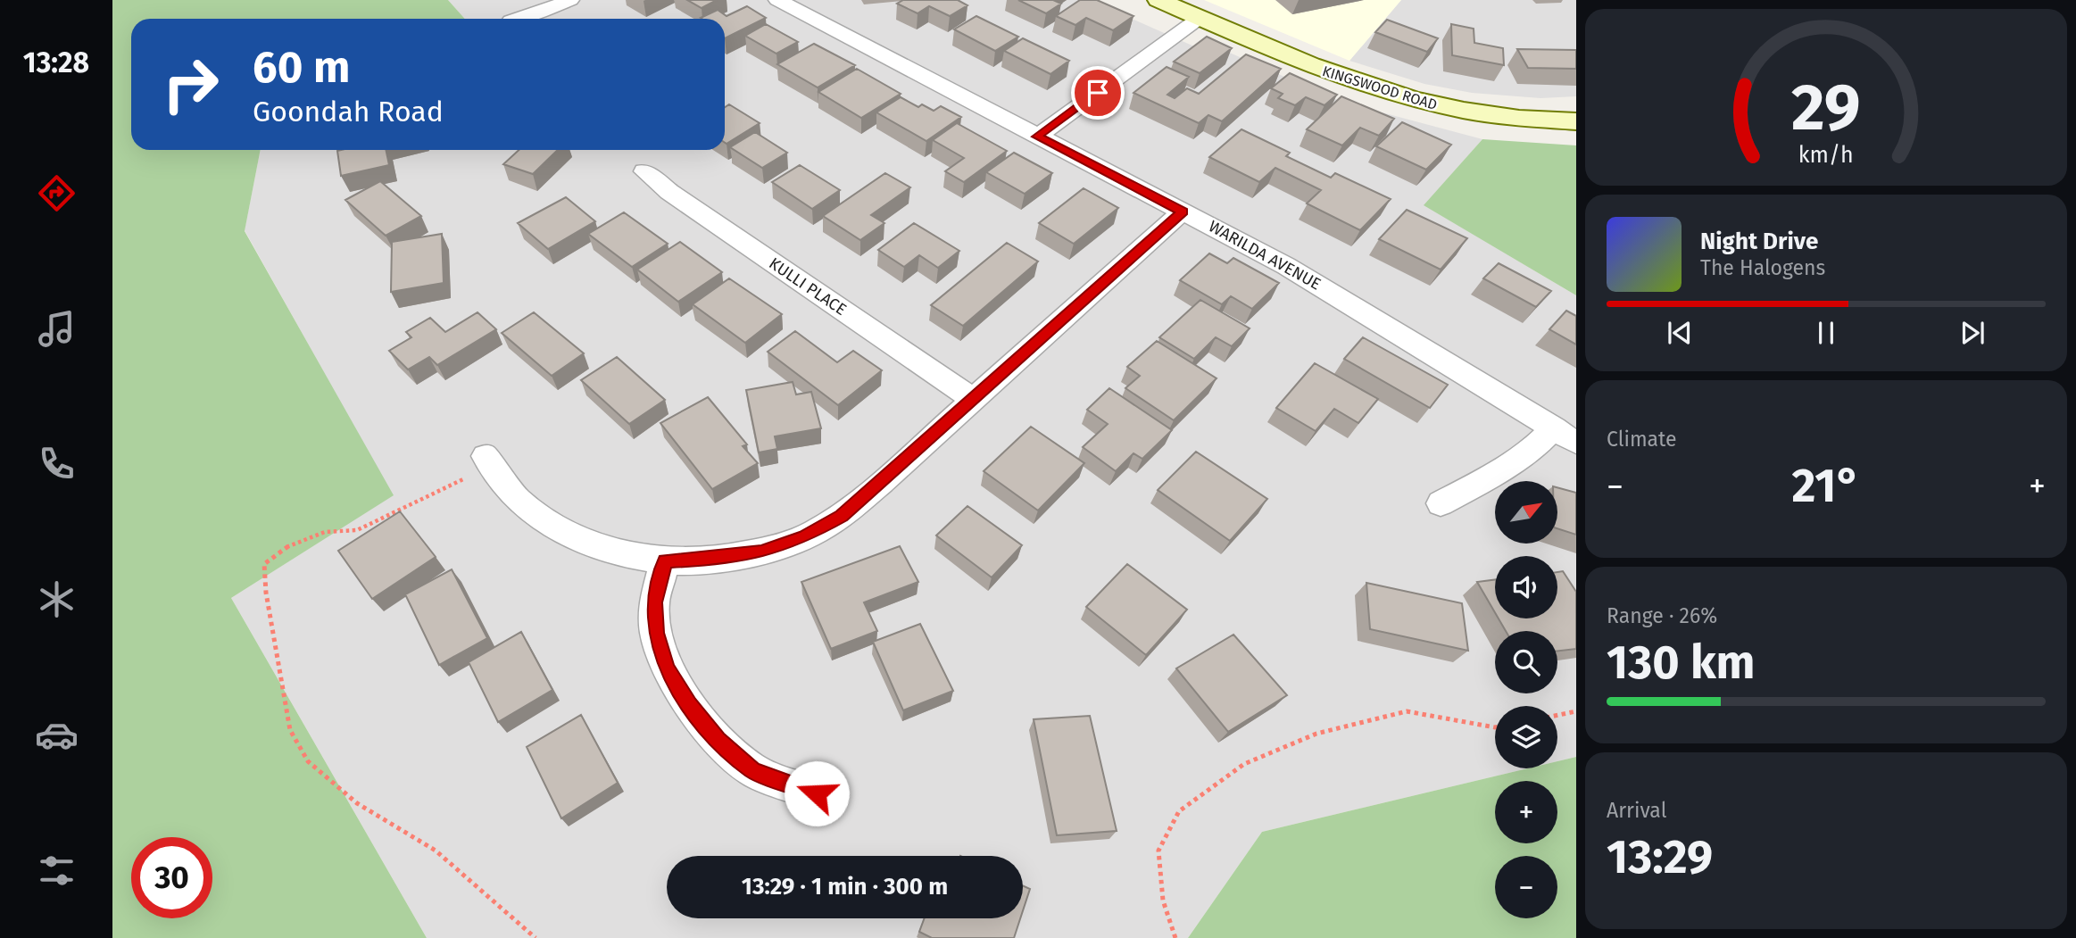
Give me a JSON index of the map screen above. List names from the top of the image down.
{
  "streets": {
    "street": ["KINGSWOOD ROAD", "WARILDA AVENUE", "KULLI PLACE"]
  },
  "north": "top right",
  "page": {
    "tabs": "13:28",
    "turn": ["60 m", "Goondah Road"],
    "song": ["Night Drive", "The Halogens"],
    "tile": [
      "Climate",
      ["Range · 26%", "130 km"],
      ["Arrival", "13:29"]
    ],
    "heat": ["−", "21°", "+"],
    "map_buttons": ["+", "−"],
    "limit": "30",
    "trip": "13:29 · 1 min · 300 m",
    "gauge": ["29", "km/h"]
  }
}
